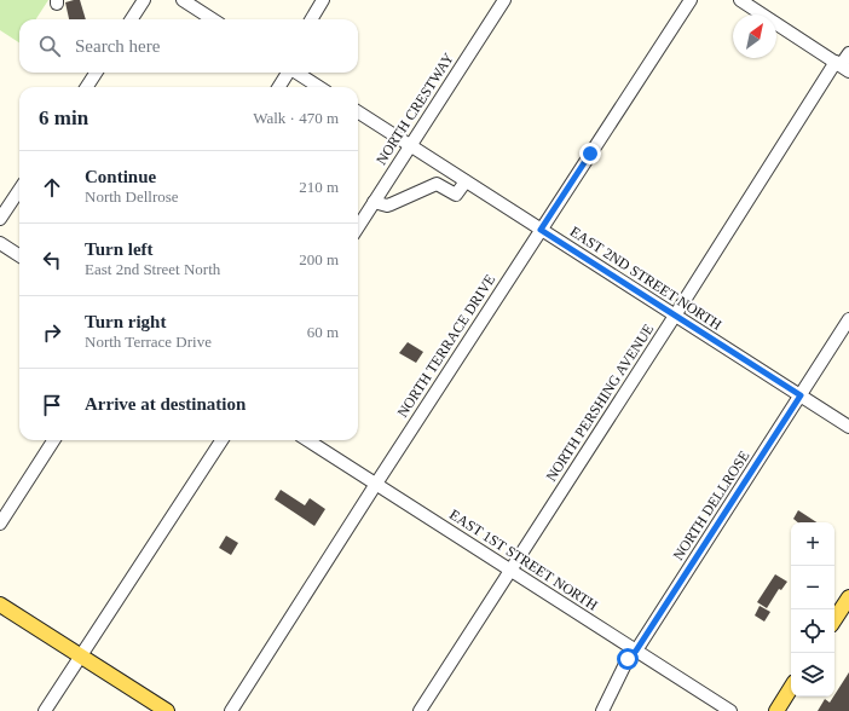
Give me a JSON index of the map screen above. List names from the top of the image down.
{
  "streets": {
    "street": [
      "NORTH CRESTWAY",
      "EAST 2ND STREET NORTH",
      "NORTH TERRACE DRIVE",
      "NORTH PERSHING AVENUE",
      "NORTH DELLROSE",
      "EAST 1ST STREET NORTH"
    ]
  },
  "crossings": [
    ["NORTH CRESTWAY", "EAST 2ND STREET NORTH"],
    ["EAST 2ND STREET NORTH", "NORTH TERRACE DRIVE"],
    ["EAST 2ND STREET NORTH", "NORTH PERSHING AVENUE"],
    ["EAST 2ND STREET NORTH", "NORTH DELLROSE"],
    ["NORTH TERRACE DRIVE", "EAST 1ST STREET NORTH"],
    ["NORTH PERSHING AVENUE", "EAST 1ST STREET NORTH"],
    ["NORTH DELLROSE", "EAST 1ST STREET NORTH"]
  ],
  "north": "top right",
  "page": {
    "search": "Search here",
    "heading": ["6 min", "Walk · 470 m"],
    "list": [
      ["Continue", "North Dellrose", "210 m"],
      ["Turn left", "East 2nd Street North", "200 m"],
      ["Turn right", "North Terrace Drive", "60 m"],
      "Arrive at destination"
    ],
    "map_buttons": ["+", "−"]
  }
}
